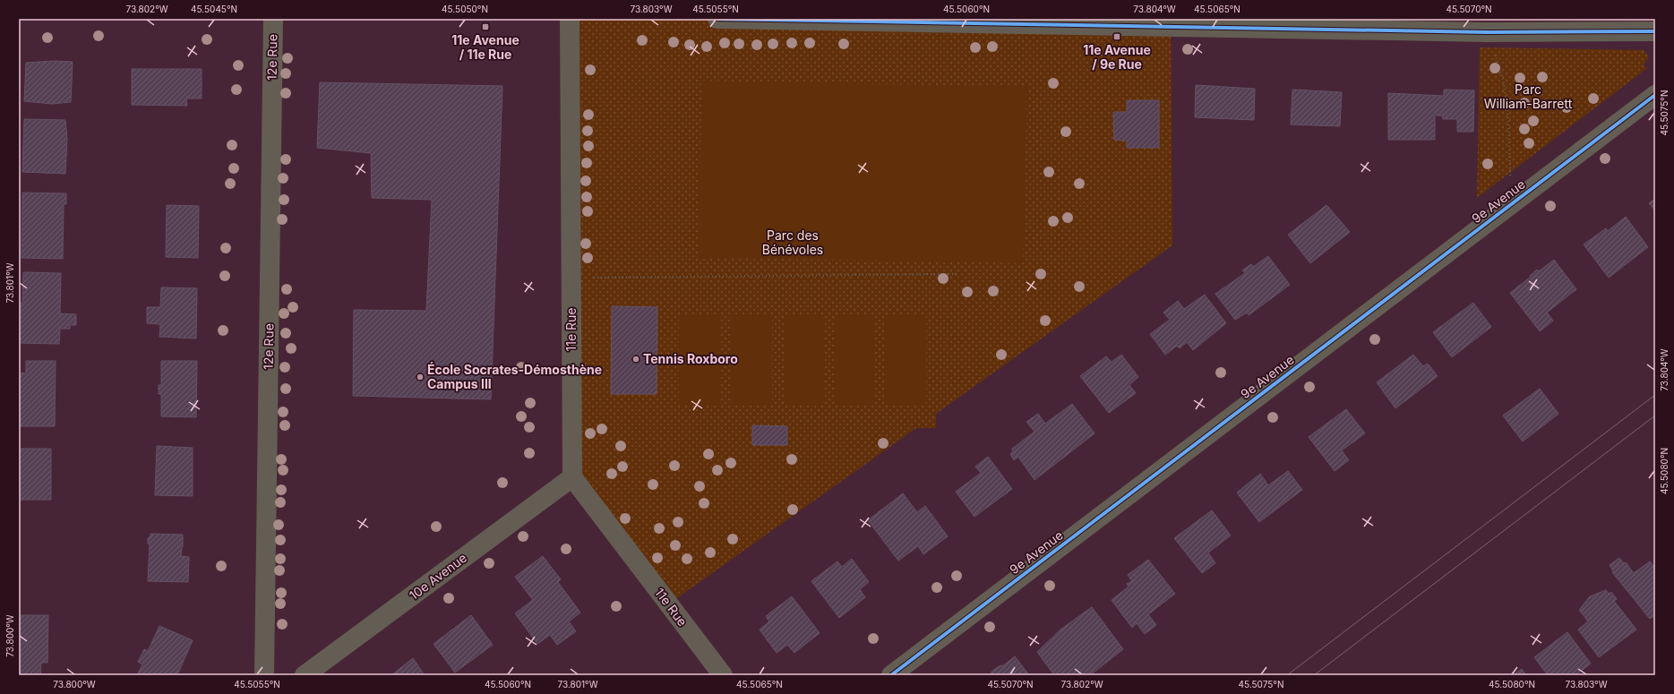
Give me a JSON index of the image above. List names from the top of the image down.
{
  "streets": {
    "street": [
      "12e Rue",
      "9e Avenue",
      "11e Rue",
      "10e Avenue"
    ]
  },
  "crossings": [
    ["11e Rue", "10e Avenue"]
  ],
  "parks": ["Parc William-Barrett", "Parc des Bénévoles"],
  "places": {
    "transit": ["11e Avenue / 11e Rue", "11e Avenue / 9e Rue"],
    "other": ["Tennis Roxboro", "École Socrates-Démosthène Campus III"]
  },
  "coordinates": [
    "73.802°W",
    "45.5045°N",
    "45.5050°N",
    "73.803°W",
    "45.5055°N",
    "45.5060°N",
    "73.804°W",
    "45.5065°N",
    "45.5070°N",
    "45.5075°N",
    "73.801°W",
    "45.5080°N",
    "73.800°W"
  ]
}
